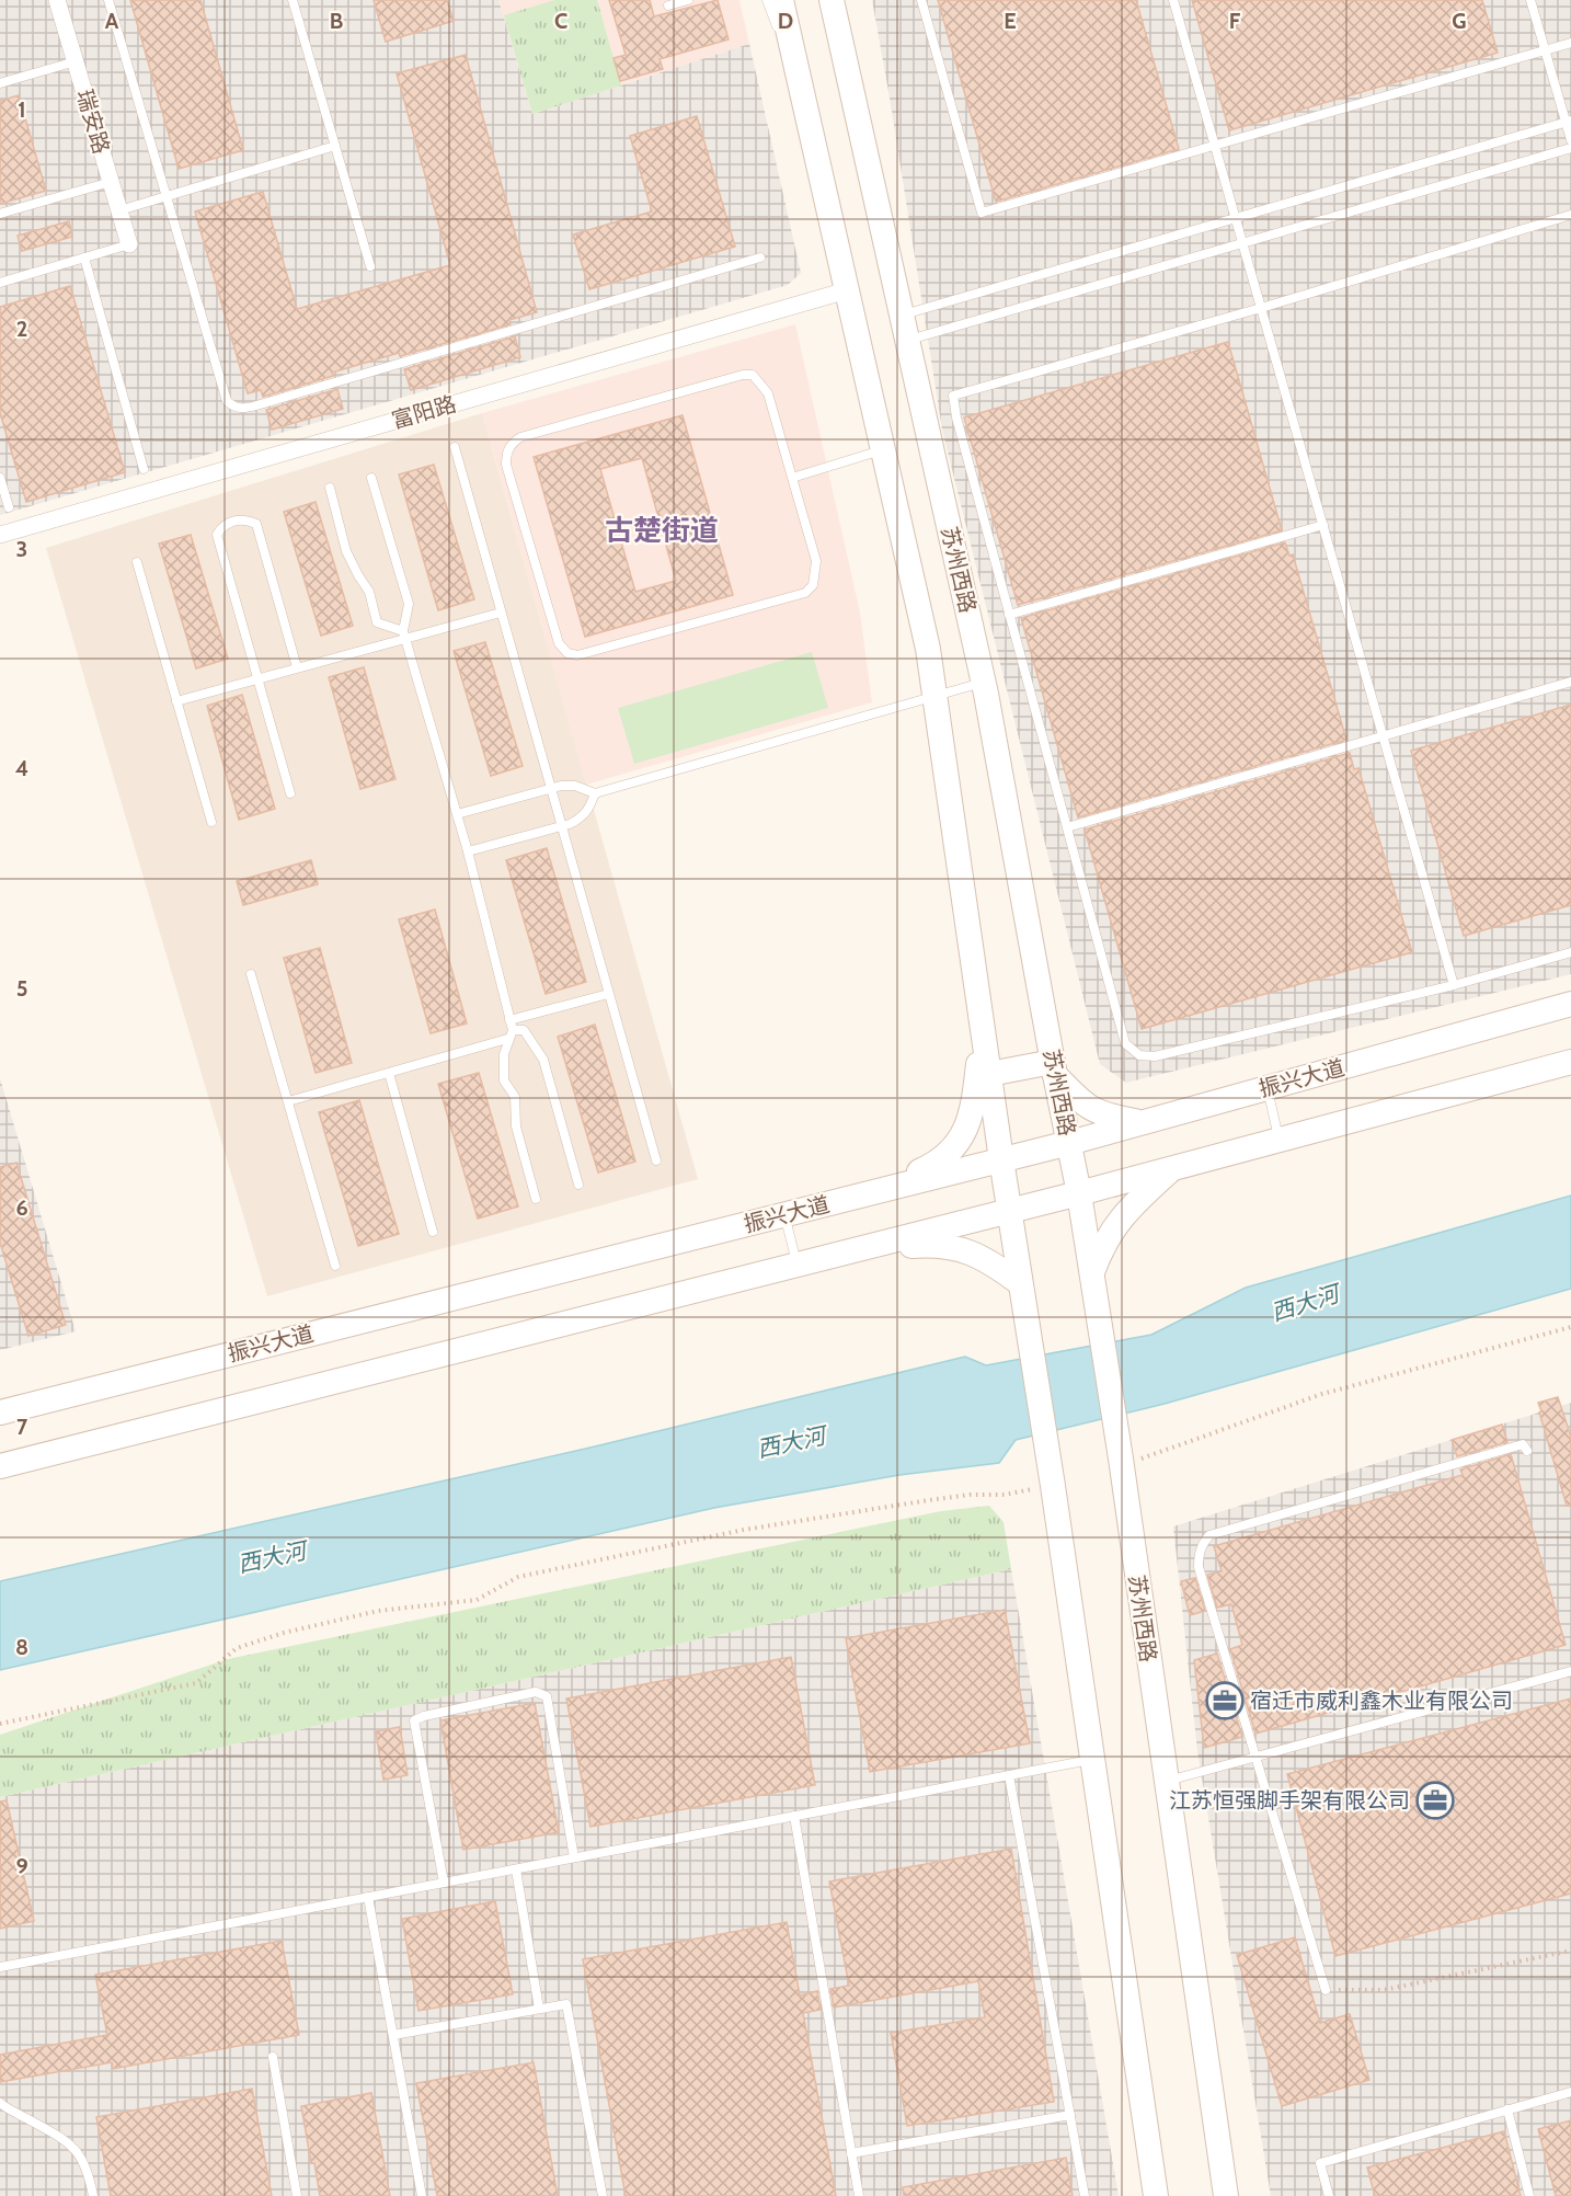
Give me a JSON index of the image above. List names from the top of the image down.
{
  "streets": {
    "main road": ["苏州西路", "振兴大道"],
    "street": ["瑞安路", "富阳路"]
  },
  "crossings": [
    ["苏州西路", "振兴大道"]
  ],
  "districts": ["古楚街道"],
  "water": ["西大河"],
  "places": {
    "office": ["宿迁市威利鑫木业有限公司", "江苏恒强脚手架有限公司"]
  },
  "grid": {
    "columns": [
      "A",
      "B",
      "C",
      "D",
      "E",
      "F",
      "G"
    ],
    "rows": [
      "1",
      "2",
      "3",
      "4",
      "5",
      "6",
      "7",
      "8",
      "9"
    ]
  }
}
